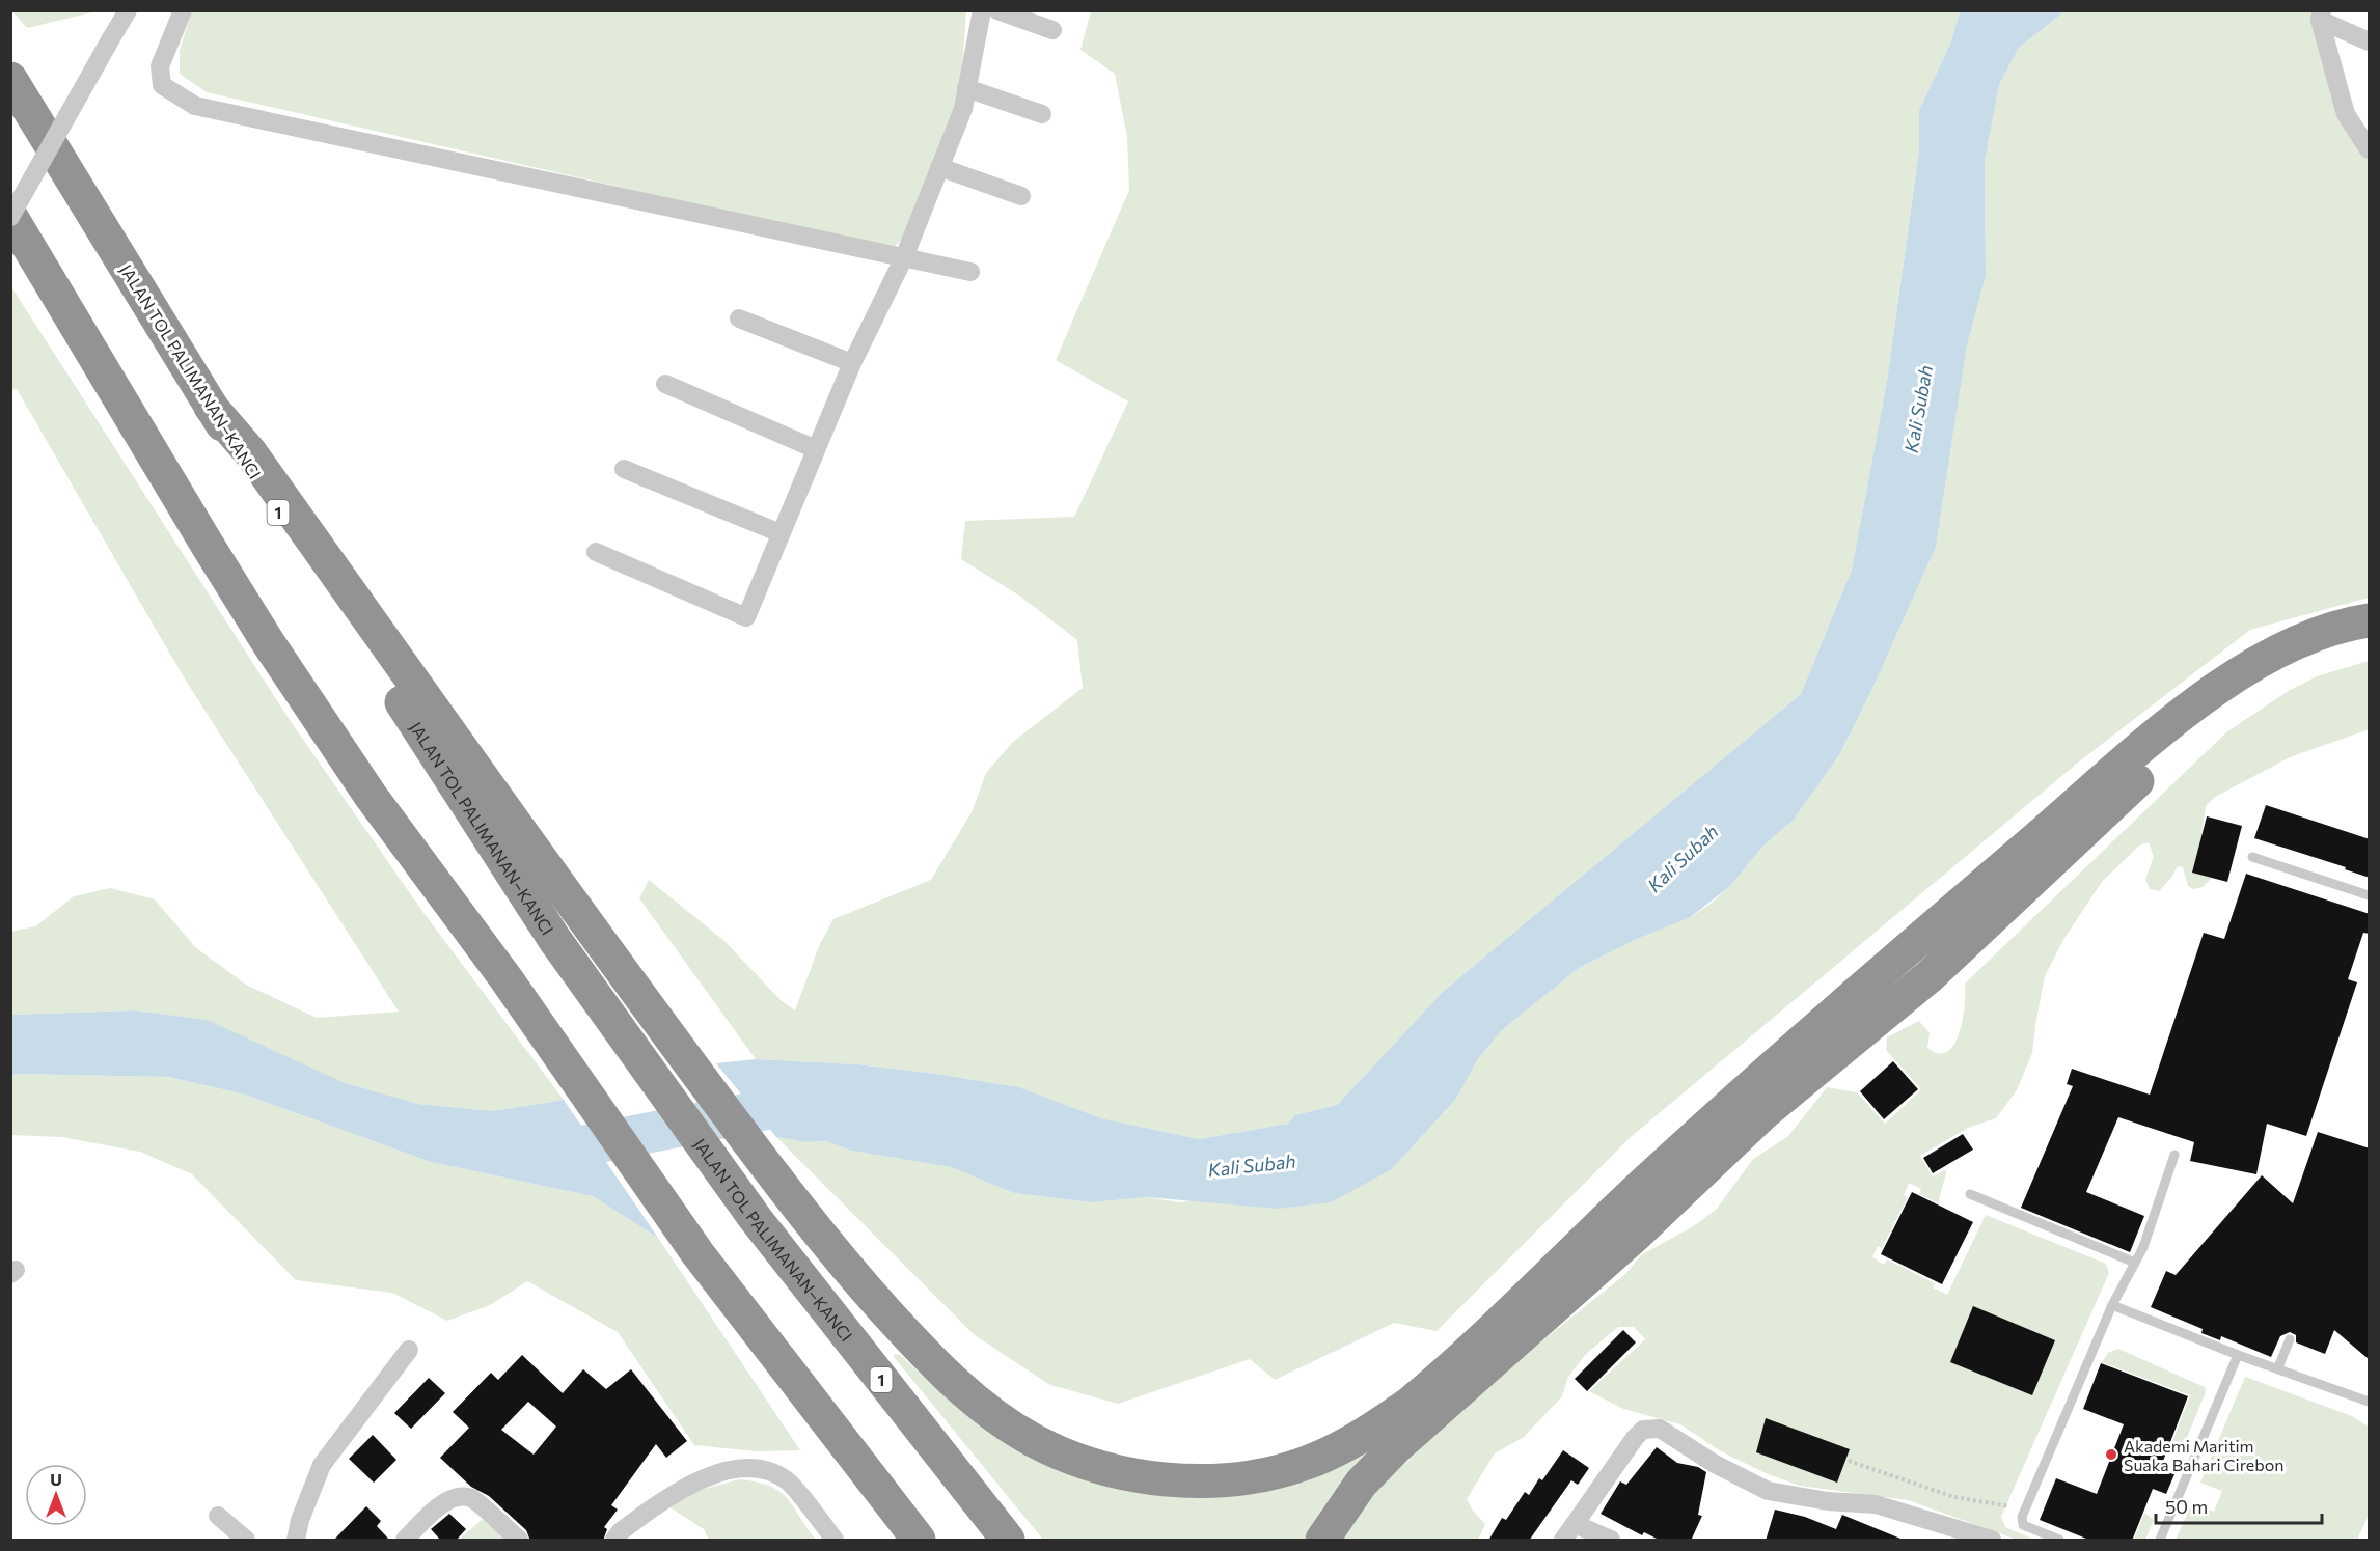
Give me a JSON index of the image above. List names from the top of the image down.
{
  "streets": {
    "highway": ["JALAN TOL PALIMANAN–KANCI", "1"]
  },
  "water": ["Kali Subah"],
  "places": ["Akademi Maritim Suaka Bahari Cirebon"],
  "scale_bar": "50 m",
  "north": "top"
}
